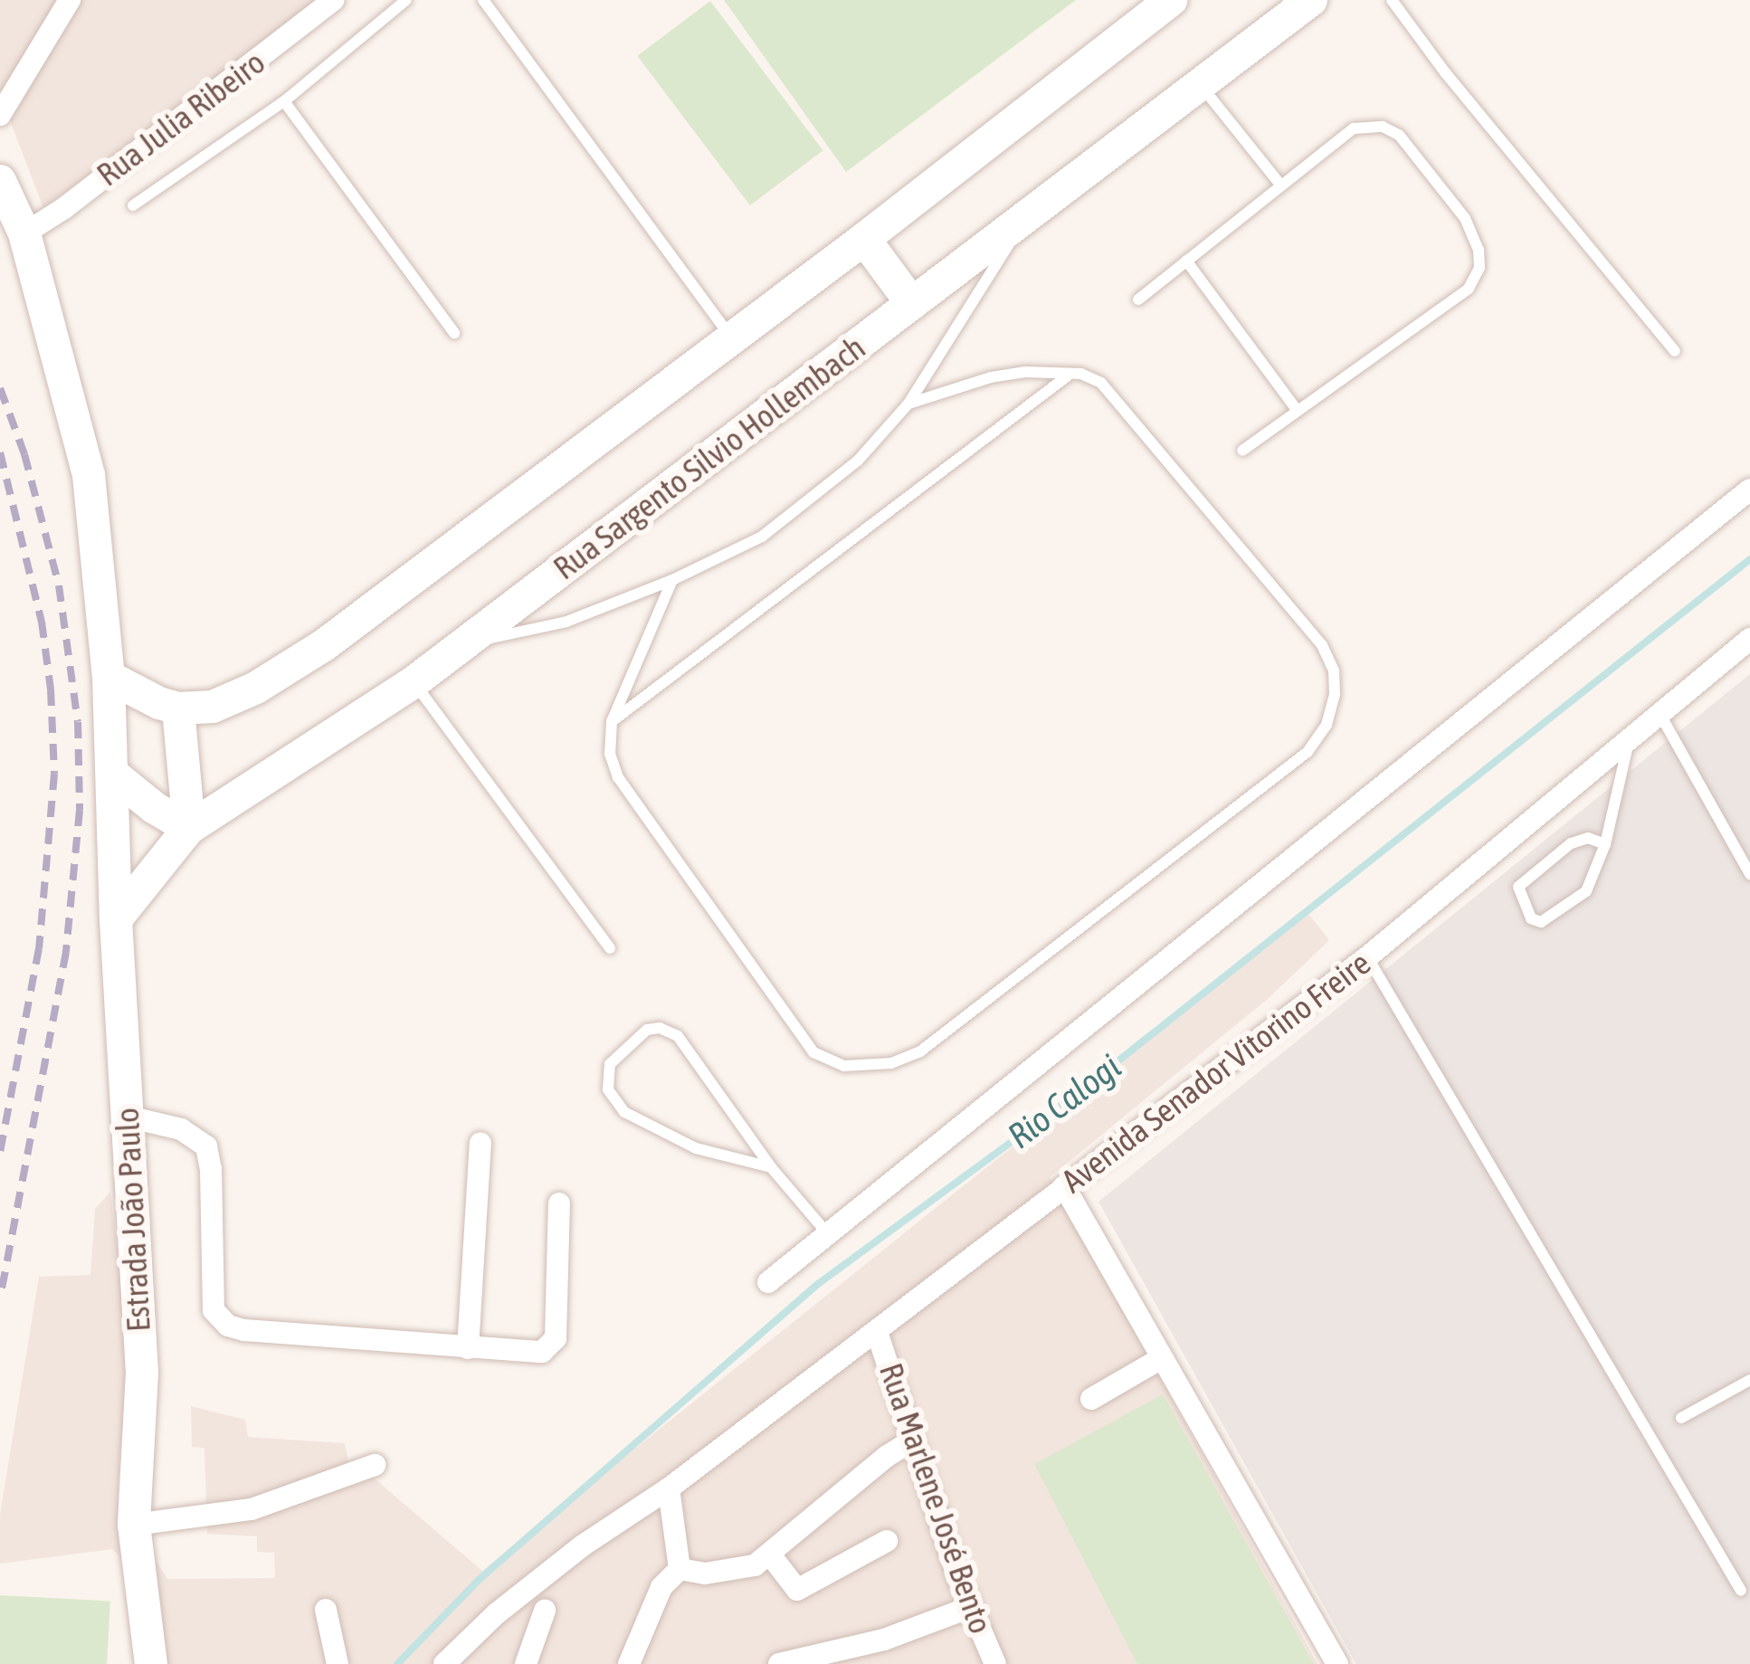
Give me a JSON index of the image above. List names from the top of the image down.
{
  "streets": {
    "main road": ["Rua Sargento Silvio Hollembach", "Estrada João Paulo"],
    "street": ["Rua Julia Ribeiro", "Avenida Senador Vitorino Freire", "Rua Marlene José Bento"]
  },
  "crossings": [
    ["Rua Julia Ribeiro", "Estrada João Paulo"],
    ["Rua Sargento Silvio Hollembach", "Estrada João Paulo"],
    ["Avenida Senador Vitorino Freire", "Rua Marlene José Bento"]
  ],
  "water": ["Rio Calogi"]
}
